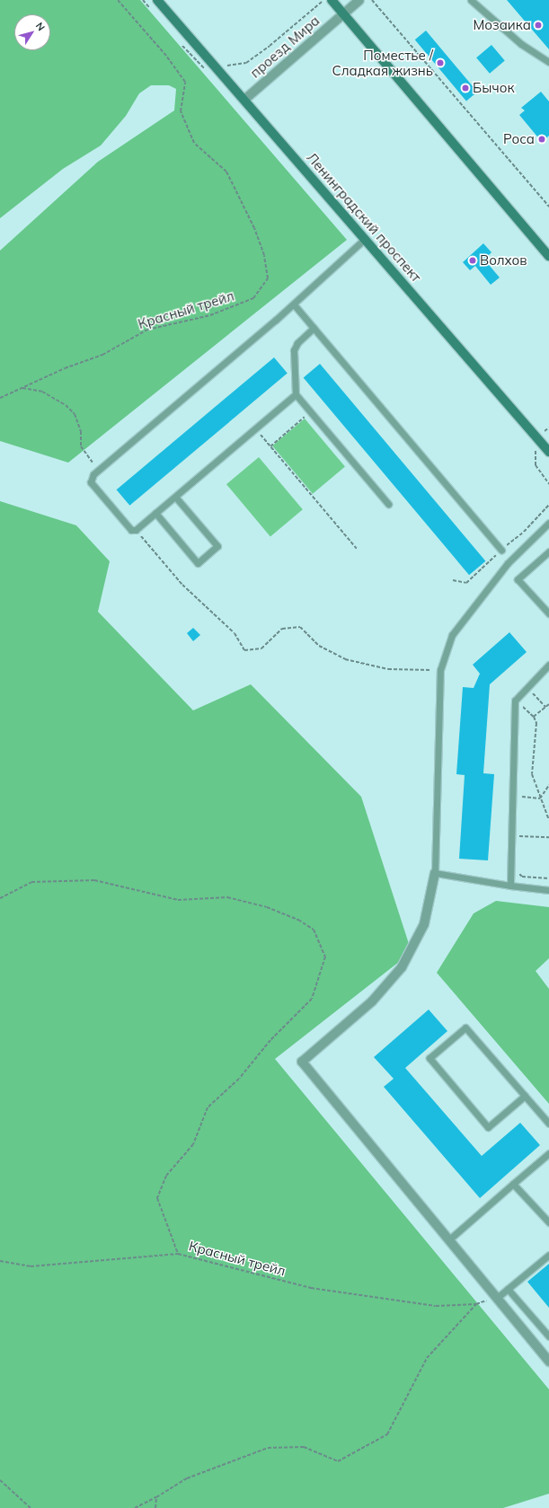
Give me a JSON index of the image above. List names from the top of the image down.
{
  "streets": {
    "main road": ["Ленинградский проспект"],
    "street": ["проезд Мира"],
    "path": ["Красный трейл"]
  },
  "crossings": [
    ["проезд Мира", "Ленинградский проспект"]
  ],
  "places": [
    "Мозаика",
    "Поместье / Сладкая жизнь",
    "Бычок",
    "Роса",
    "Волхов"
  ],
  "north": "top right"
}
